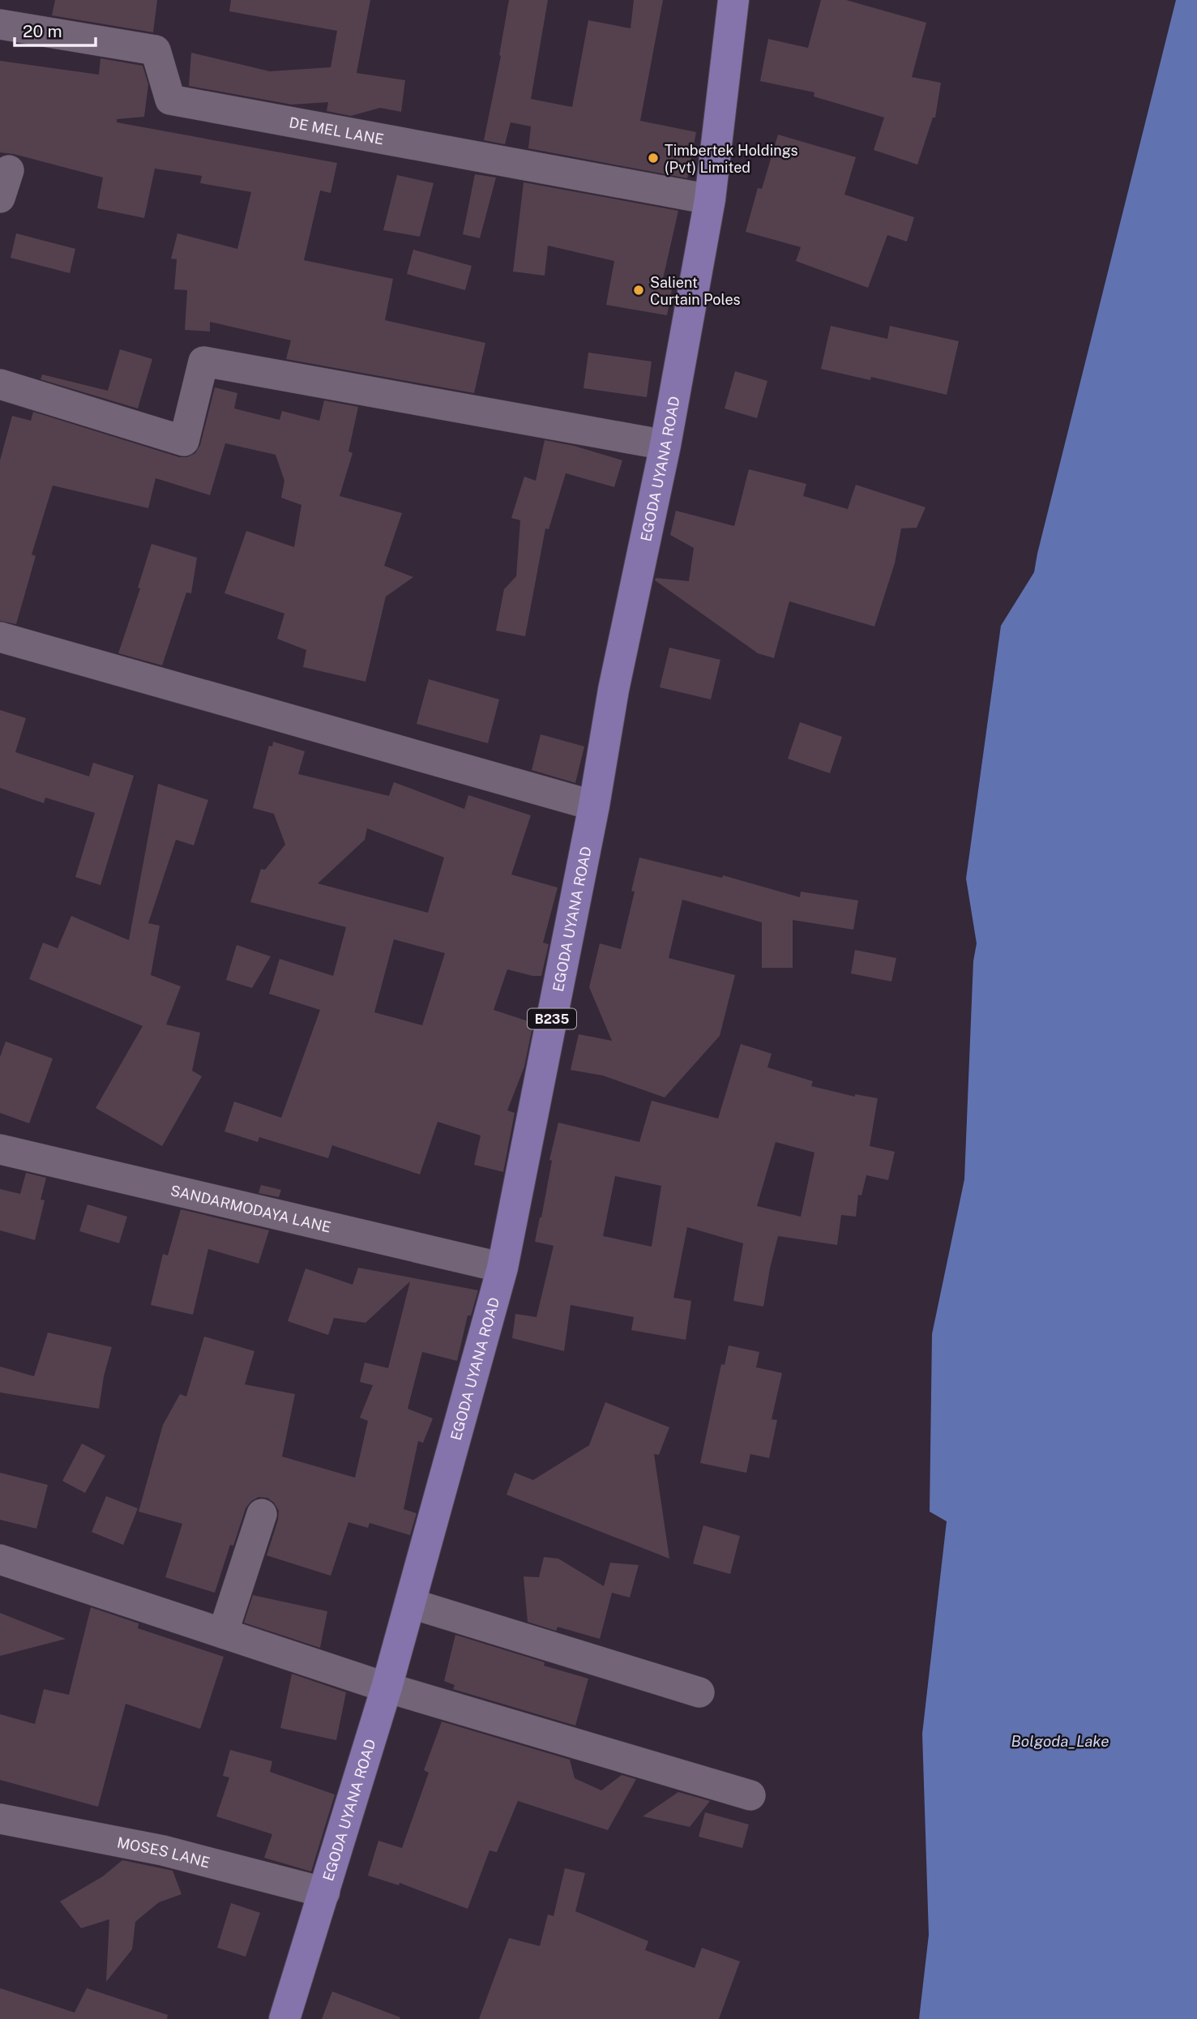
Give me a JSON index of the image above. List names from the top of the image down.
{
  "streets": {
    "main road": ["EGODA UYANA ROAD", "B235"],
    "street": ["DE MEL LANE", "SANDARMODAYA LANE", "MOSES LANE"]
  },
  "crossings": [
    ["DE MEL LANE", "EGODA UYANA ROAD"],
    ["EGODA UYANA ROAD", "SANDARMODAYA LANE"],
    ["EGODA UYANA ROAD", "MOSES LANE"]
  ],
  "water": ["Bolgoda_Lake"],
  "places": ["Timbertek Holdings (Pvt) Limited", "Salient Curtain Poles"],
  "scale_bar": "20 m"
}
